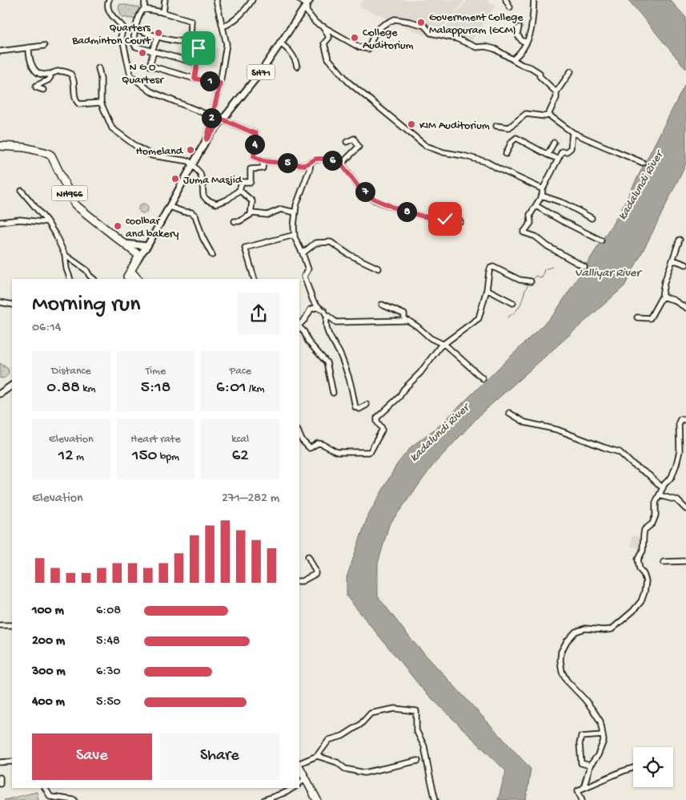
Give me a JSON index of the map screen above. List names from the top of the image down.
{
  "streets": {
    "highway": ["NH966"],
    "main road": ["SH71"]
  },
  "crossings": [
    ["SH71", "NH966"]
  ],
  "water": ["kadalundi River", "Valliyar River"],
  "places": [
    "Government College Malappuram (GCM)",
    "Quarters Badminton Court",
    "College Auditorium",
    "N G O Quartesr",
    "KIM Auditorium",
    "Homeland",
    "Juma Masjid",
    "coolbar and bakery"
  ],
  "page": {
    "pins": [
      "1",
      "2",
      "4",
      "6",
      "5",
      "7",
      "8"
    ],
    "heading": ["Morning run", "06:14"],
    "stats": [
      ["Distance", "0.88 km"],
      ["Time", "5:18"],
      ["Pace", "6:01 /km"],
      ["Elevation", "12 m"],
      ["Heart rate", "150 bpm"],
      ["kcal", "62"]
    ],
    "chart": ["Elevation", "271–282 m"],
    "list": [
      {
        "name": "100 m",
        "note": "6:08"
      },
      {
        "name": "200 m",
        "note": "5:48"
      },
      {
        "name": "300 m",
        "note": "6:30"
      },
      {
        "name": "400 m",
        "note": "5:50"
      }
    ],
    "buttons": ["Save", "Share"]
  }
}
